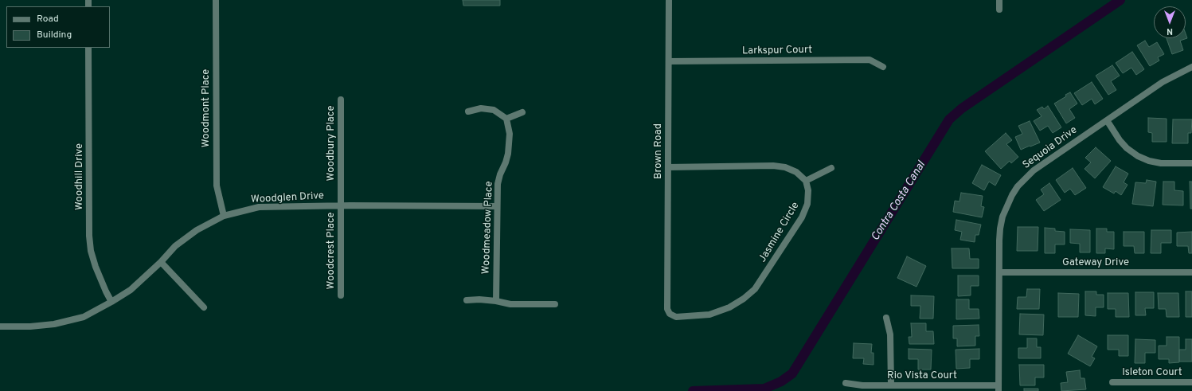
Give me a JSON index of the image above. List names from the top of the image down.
{
  "streets": {
    "street": [
      "Larkspur Court",
      "Woodmont Place",
      "Woodbury Place",
      "Sequoia Drive",
      "Brown Road",
      "Woodhill Drive",
      "Woodglen Drive",
      "Woodmeadow Place",
      "Jasmine Circle",
      "Woodcrest Place",
      "Gateway Drive",
      "Isleton Court",
      "Rio Vista Court"
    ]
  },
  "crossings": [
    ["Larkspur Court", "Brown Road"],
    ["Woodmont Place", "Woodglen Drive"],
    ["Woodbury Place", "Woodglen Drive"],
    ["Woodbury Place", "Woodcrest Place"],
    ["Sequoia Drive", "Gateway Drive"],
    ["Sequoia Drive", "Rio Vista Court"],
    ["Brown Road", "Jasmine Circle"],
    ["Woodhill Drive", "Woodglen Drive"],
    ["Woodglen Drive", "Woodmeadow Place"],
    ["Woodglen Drive", "Woodcrest Place"]
  ],
  "water": ["Contra Costa Canal"],
  "legend": ["Road", "Building"],
  "north": "bottom"
}
